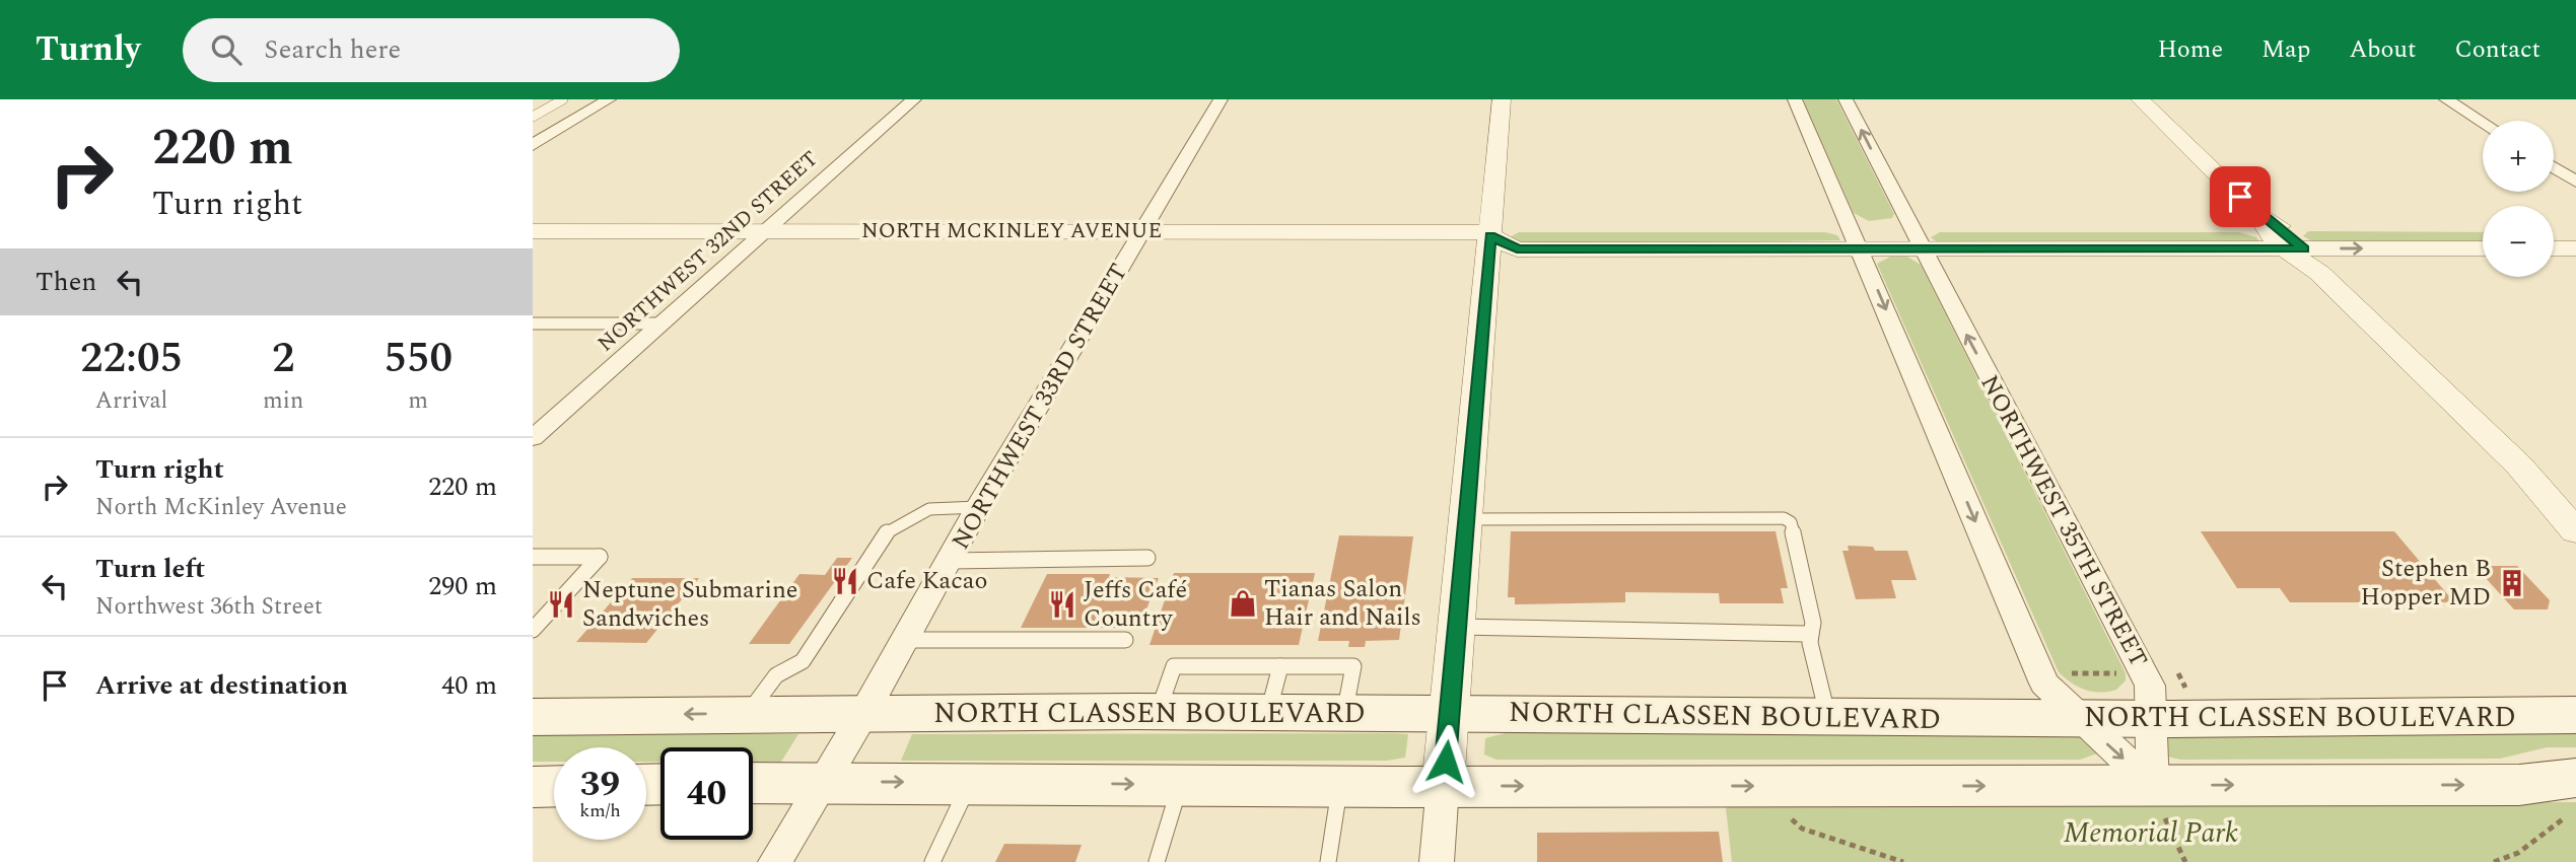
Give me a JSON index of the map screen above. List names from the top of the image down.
{
  "streets": {
    "main road": ["NORTH CLASSEN BOULEVARD"],
    "street": [
      "NORTH MCKINLEY AVENUE",
      "NORTHWEST 32ND STREET",
      "NORTHWEST 33RD STREET",
      "NORTHWEST 35TH STREET"
    ]
  },
  "crossings": [
    ["NORTH MCKINLEY AVENUE", "NORTHWEST 32ND STREET"],
    ["NORTH MCKINLEY AVENUE", "NORTHWEST 33RD STREET"],
    ["NORTH MCKINLEY AVENUE", "NORTHWEST 35TH STREET"],
    ["NORTHWEST 33RD STREET", "NORTH CLASSEN BOULEVARD"],
    ["NORTHWEST 35TH STREET", "NORTH CLASSEN BOULEVARD"]
  ],
  "parks": ["Memorial Park"],
  "places": {
    "restaurant": ["Cafe Kacao", "Neptune Submarine Sandwiches", "Jeffs Café Country"],
    "building": ["Stephen B Hopper MD"],
    "shop": ["Tianas Salon Hair and Nails"]
  },
  "page": {
    "header": "Turnly",
    "search": "Search here",
    "nav": [
      "Home",
      "Map",
      "About",
      "Contact"
    ],
    "turn": ["220 m", "Turn right"],
    "map_buttons": ["+", "−"],
    "then": "Then",
    "eta": [
      "22:05",
      "Arrival",
      "2",
      "min",
      "550",
      "m"
    ],
    "list": [
      {
        "name": "Turn right",
        "note": "North McKinley Avenue",
        "value": "220 m"
      },
      {
        "name": "Turn left",
        "note": "Northwest 36th Street",
        "value": "290 m"
      },
      {
        "name": "Arrive at destination",
        "value": "40 m"
      }
    ],
    "speed": "39 km/h",
    "limit": "40"
  }
}
